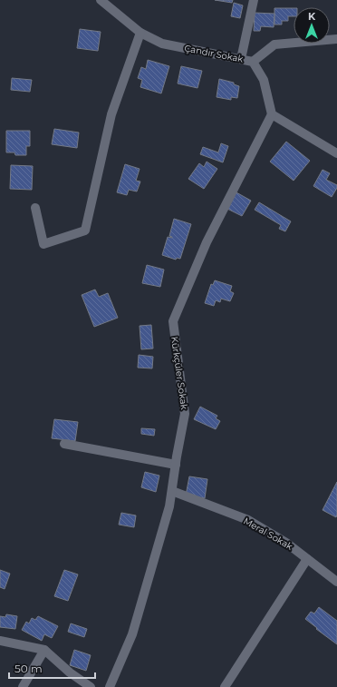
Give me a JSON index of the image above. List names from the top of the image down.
{
  "streets": {
    "street": ["Çandır Sokak", "Kürkçüler Sokak", "Meral Sokak"]
  },
  "crossings": [
    ["Çandır Sokak", "Kürkçüler Sokak"],
    ["Kürkçüler Sokak", "Meral Sokak"]
  ],
  "scale_bar": "50 m",
  "north": "top"
}
